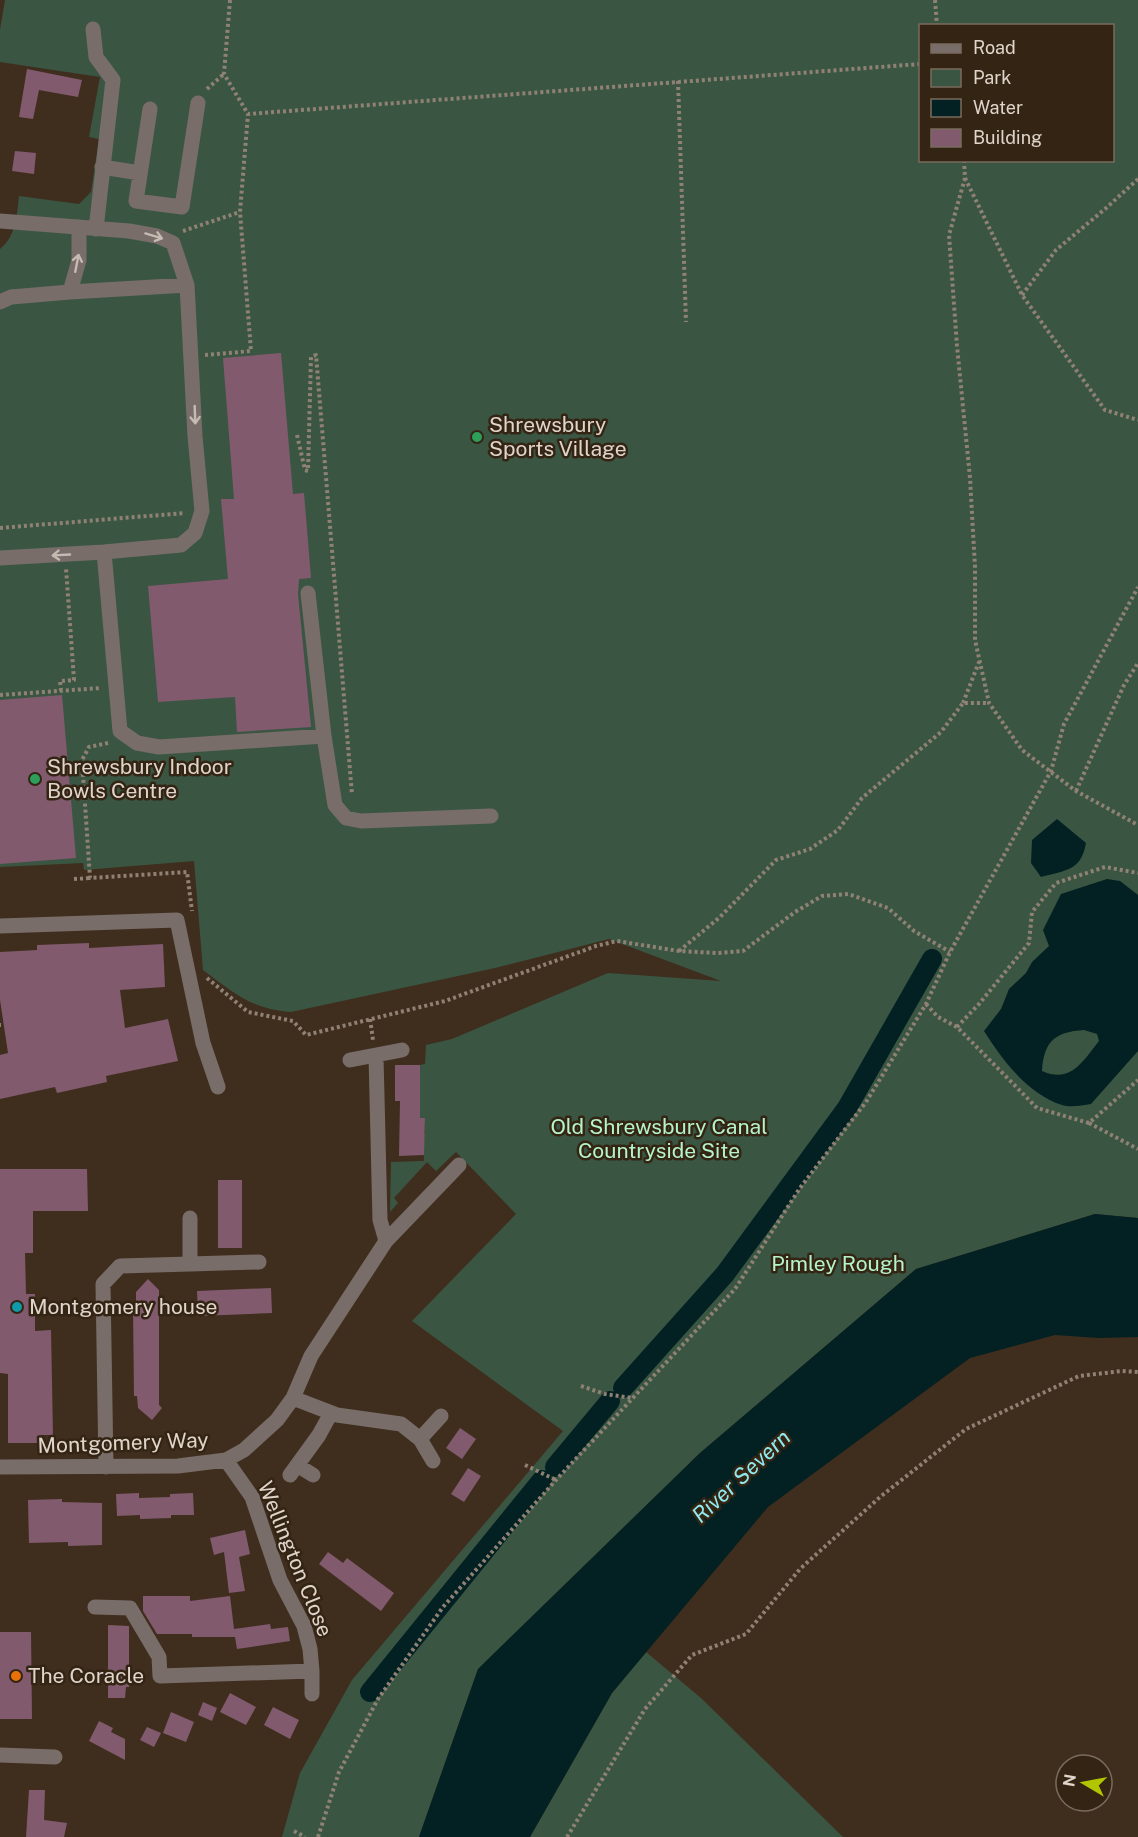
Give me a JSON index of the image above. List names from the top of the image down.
{
  "streets": {
    "street": ["Montgomery Way", "Wellington Close"]
  },
  "crossings": [
    ["Montgomery Way", "Wellington Close"]
  ],
  "water": ["River Severn"],
  "parks": ["Old Shrewsbury Canal Countryside Site", "Pimley Rough"],
  "places": [
    "Shrewsbury Sports Village",
    "Shrewsbury Indoor Bowls Centre",
    "Montgomery house",
    "The Coracle"
  ],
  "legend": [
    "Road",
    "Park",
    "Water",
    "Building"
  ],
  "north": "left"
}
